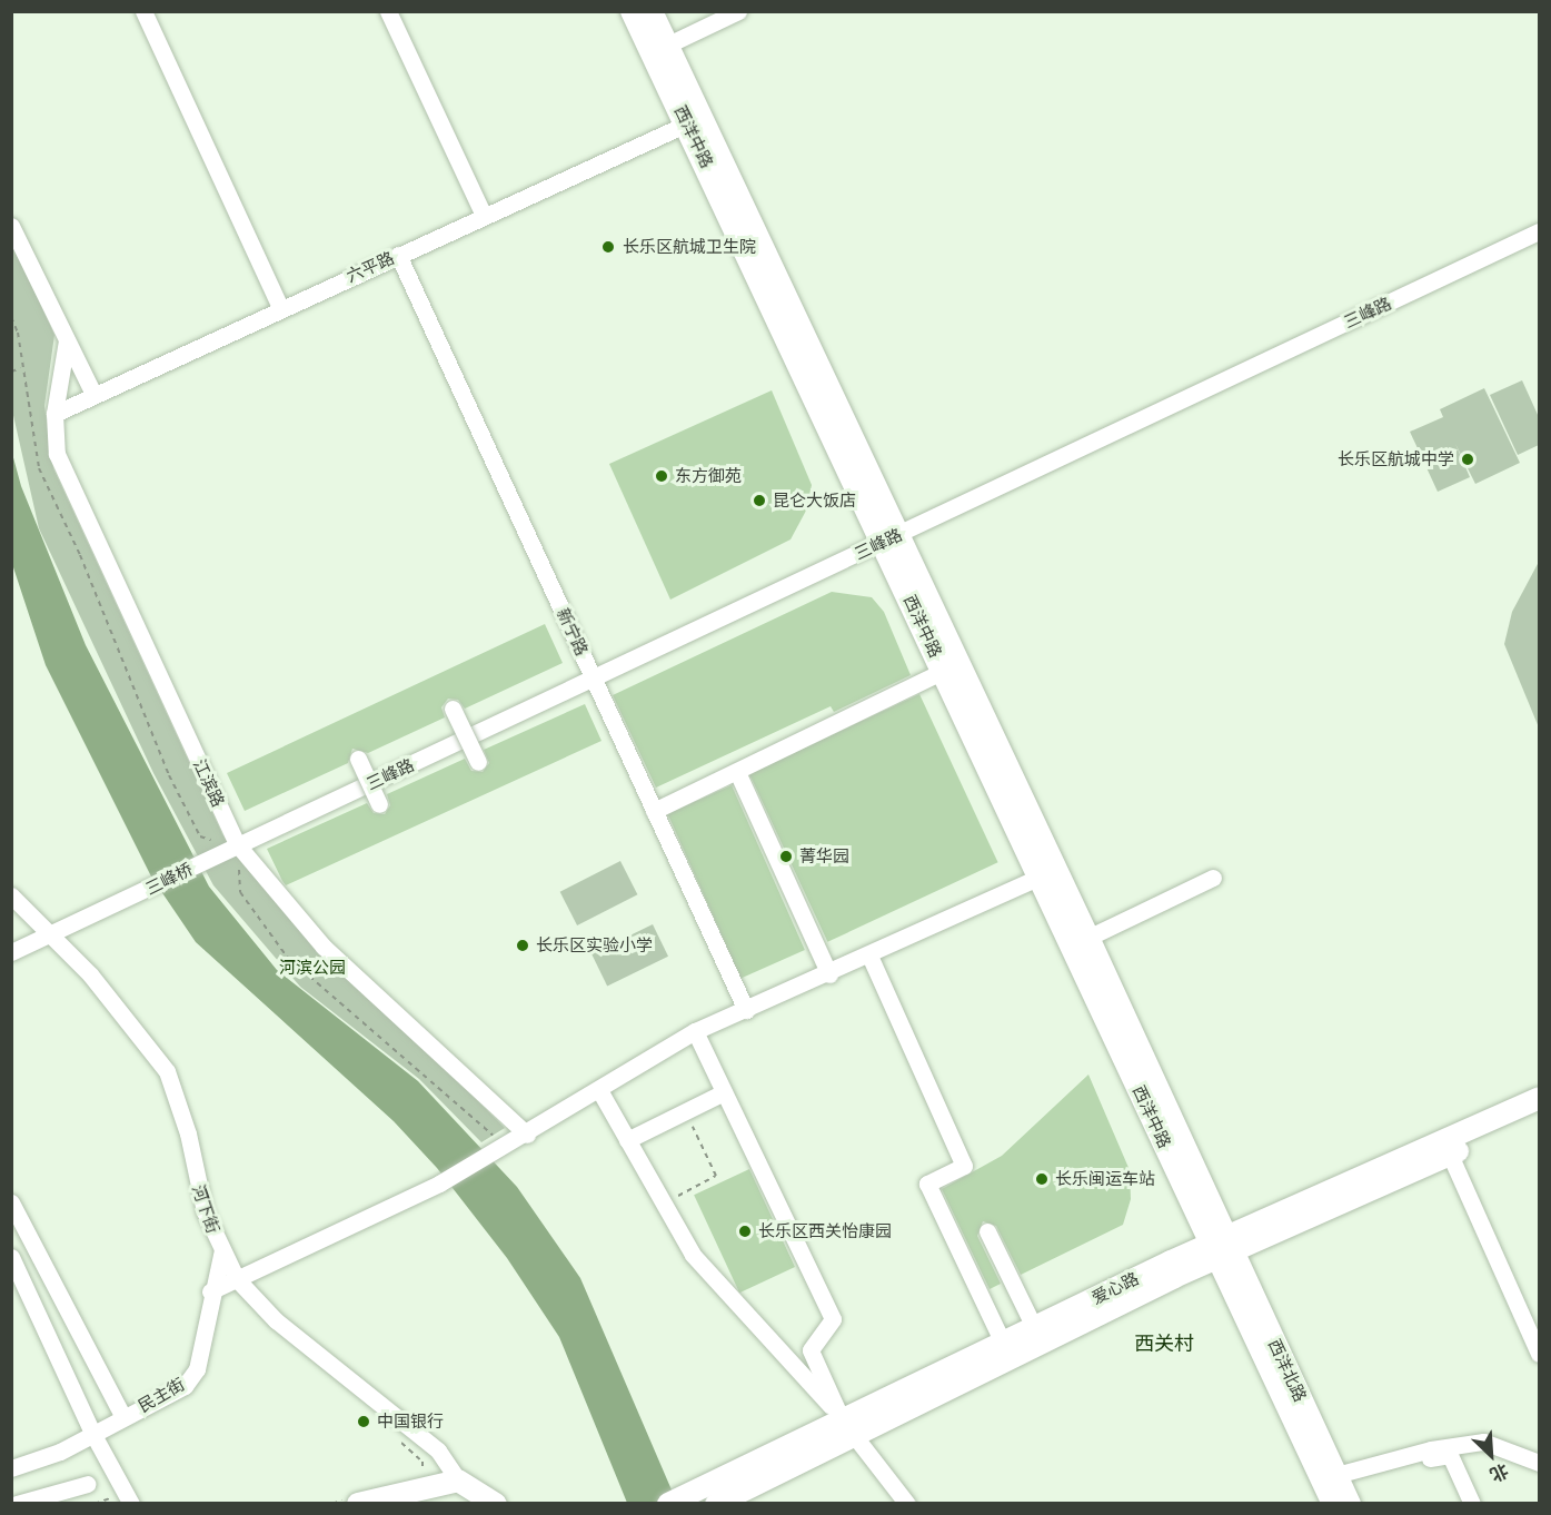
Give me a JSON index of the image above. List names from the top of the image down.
{
  "streets": {
    "main road": ["西洋中路", "爱心路", "西洋北路"],
    "street": [
      "六平路",
      "三峰路",
      "新宁路",
      "江滨路",
      "三峰桥",
      "河下街",
      "民主街"
    ]
  },
  "crossings": [
    ["西洋中路", "六平路"],
    ["西洋中路", "三峰路"],
    ["西洋中路", "爱心路"],
    ["西洋中路", "西洋北路"],
    ["六平路", "新宁路"],
    ["六平路", "江滨路"],
    ["三峰路", "新宁路"],
    ["三峰路", "江滨路"],
    ["三峰路", "三峰桥"],
    ["三峰桥", "河下街"],
    ["河下街", "民主街"],
    ["爱心路", "西洋北路"]
  ],
  "districts": ["西关村"],
  "parks": ["河滨公园"],
  "places": [
    "长乐区航城卫生院",
    "长乐区航城中学",
    "东方御苑",
    "昆仑大饭店",
    "菁华园",
    "长乐区实验小学",
    "长乐闽运车站",
    "长乐区西关怡康园",
    "中国银行"
  ],
  "north": "bottom right"
}
